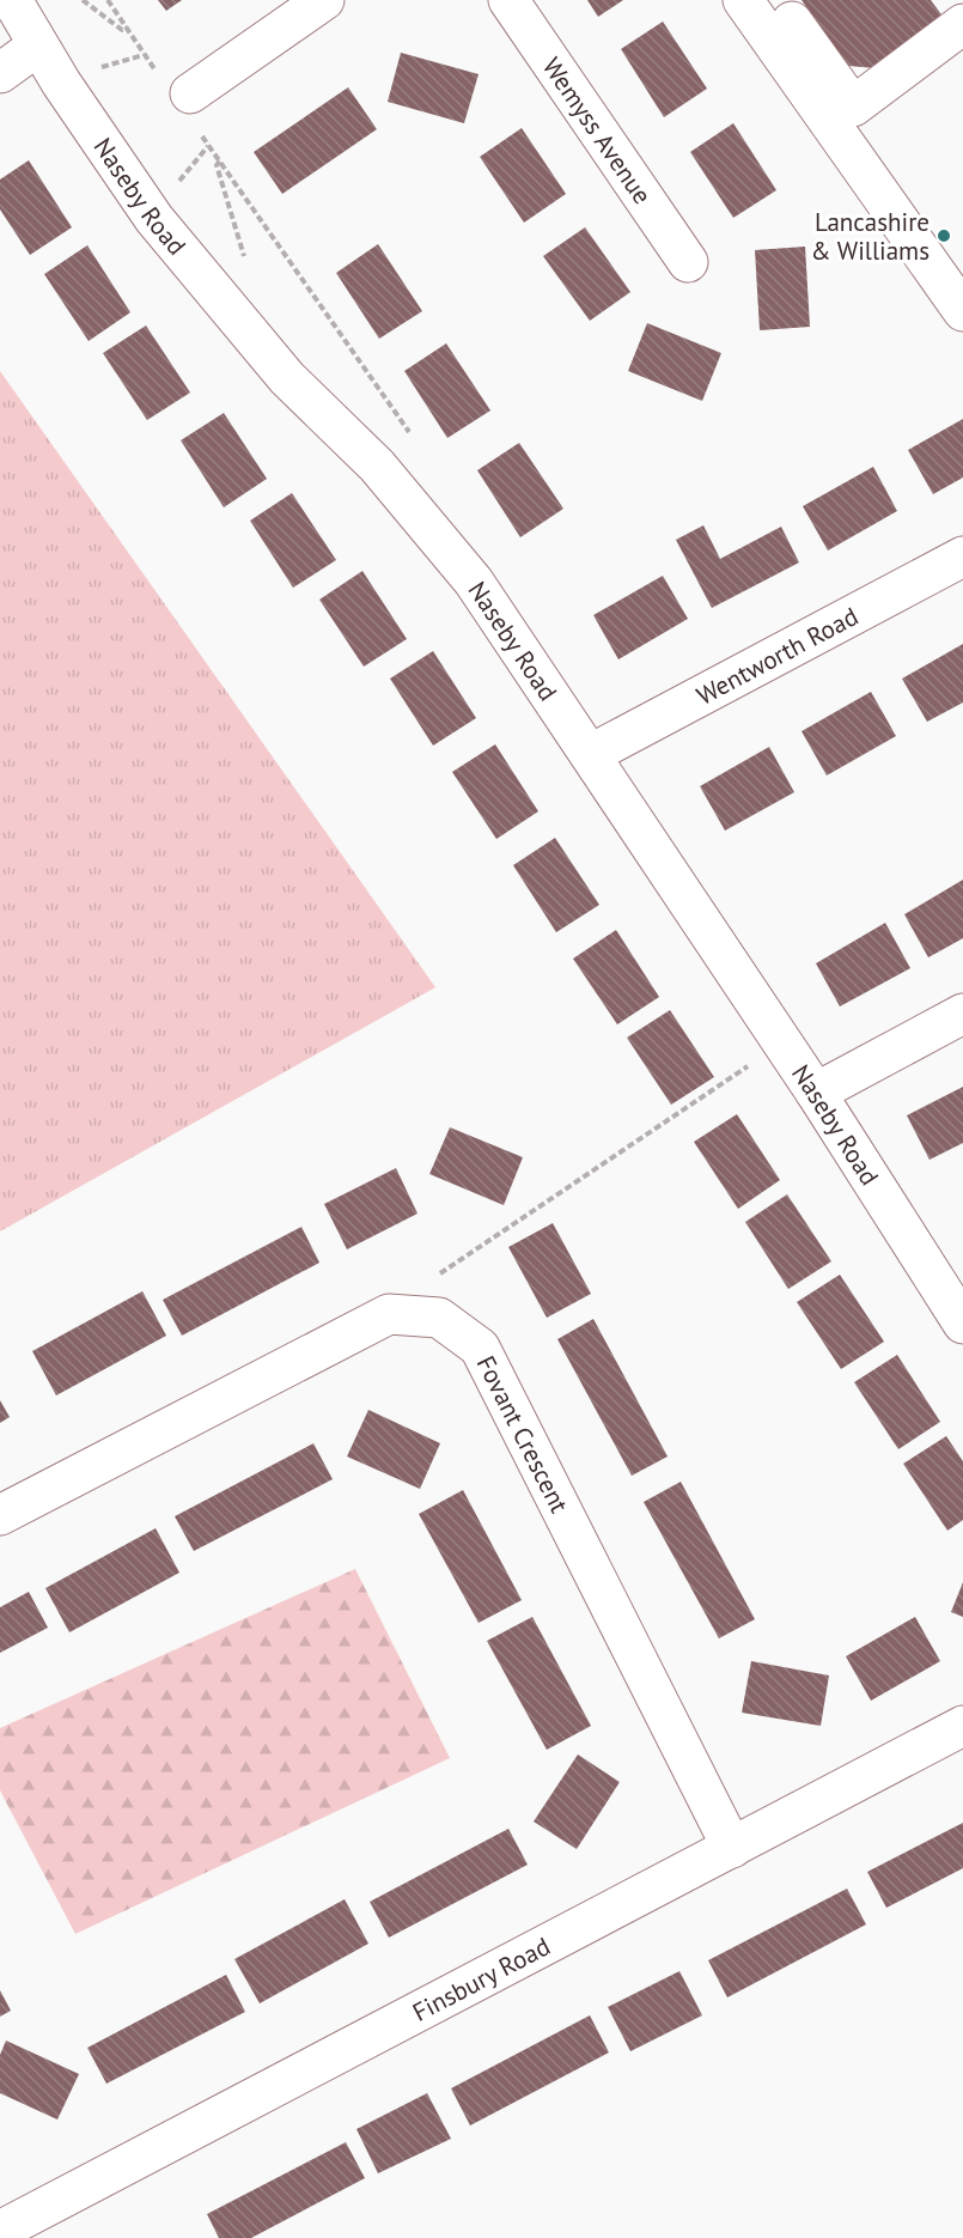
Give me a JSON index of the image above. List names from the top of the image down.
{
  "streets": {
    "street": [
      "Wemyss Avenue",
      "Naseby Road",
      "Wentworth Road",
      "Fovant Crescent",
      "Finsbury Road"
    ]
  },
  "crossings": [
    ["Naseby Road", "Wentworth Road"],
    ["Fovant Crescent", "Finsbury Road"]
  ],
  "places": ["Lancashire & Williams"]
}
